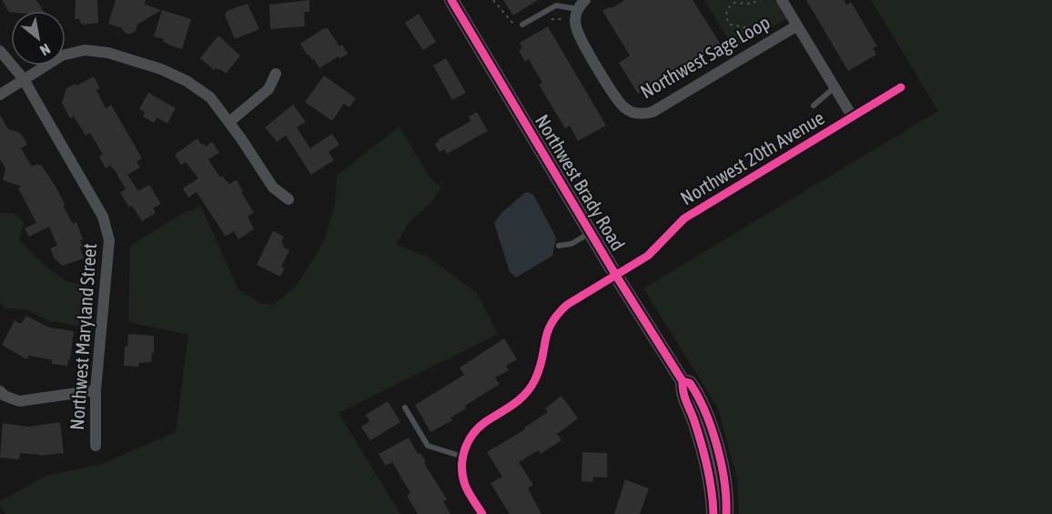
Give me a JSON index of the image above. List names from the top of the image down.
{
  "streets": {
    "main road": ["Northwest Brady Road"],
    "street": ["Northwest Sage Loop", "Northwest 20th Avenue", "Northwest Maryland Street"]
  },
  "crossings": [
    ["Northwest 20th Avenue", "Northwest Brady Road"]
  ],
  "north": "bottom right"
}
